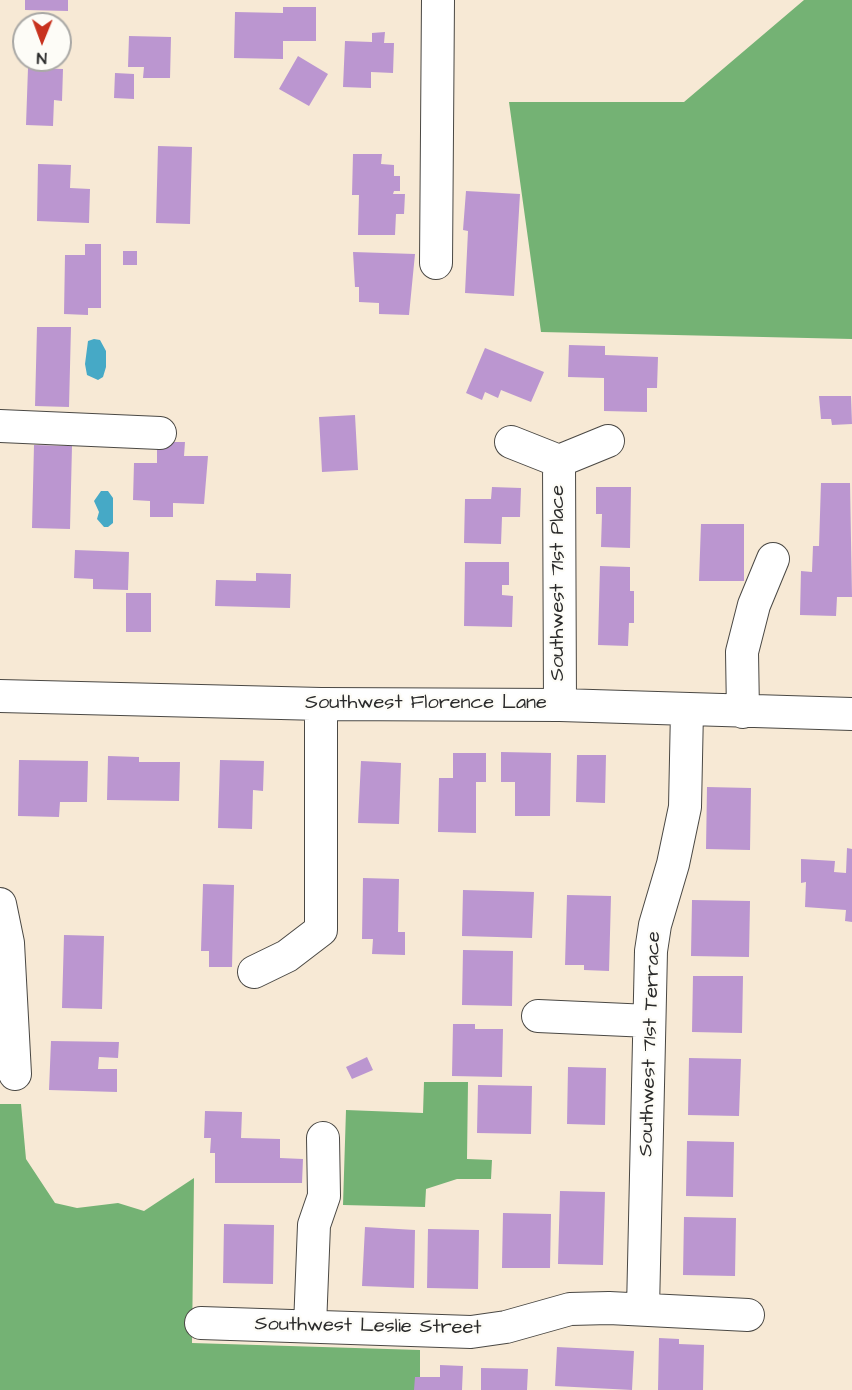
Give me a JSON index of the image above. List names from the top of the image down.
{
  "streets": {
    "street": [
      "Southwest 71st Place",
      "Southwest Florence Lane",
      "Southwest 71st Terrace",
      "Southwest Leslie Street"
    ]
  },
  "crossings": [
    ["Southwest 71st Place", "Southwest Florence Lane"],
    ["Southwest Florence Lane", "Southwest 71st Terrace"],
    ["Southwest 71st Terrace", "Southwest Leslie Street"]
  ],
  "north": "bottom"
}
